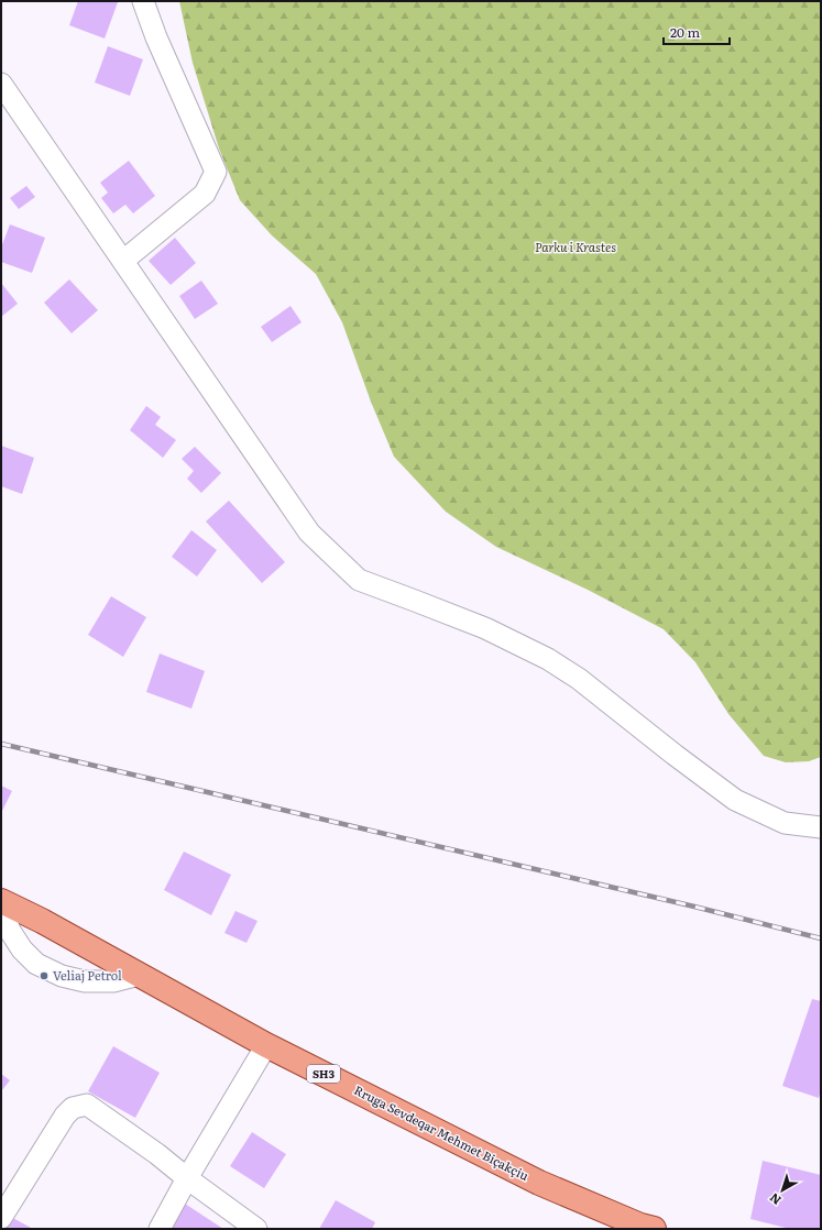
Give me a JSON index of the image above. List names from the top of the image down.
{
  "streets": {
    "main road": ["SH3", "Rruga Sevdeqar Mehmet Biçakçiu"]
  },
  "parks": ["Parku i Krastes"],
  "places": ["Veliaj Petrol"],
  "scale_bar": "20 m",
  "north": "bottom left"
}
